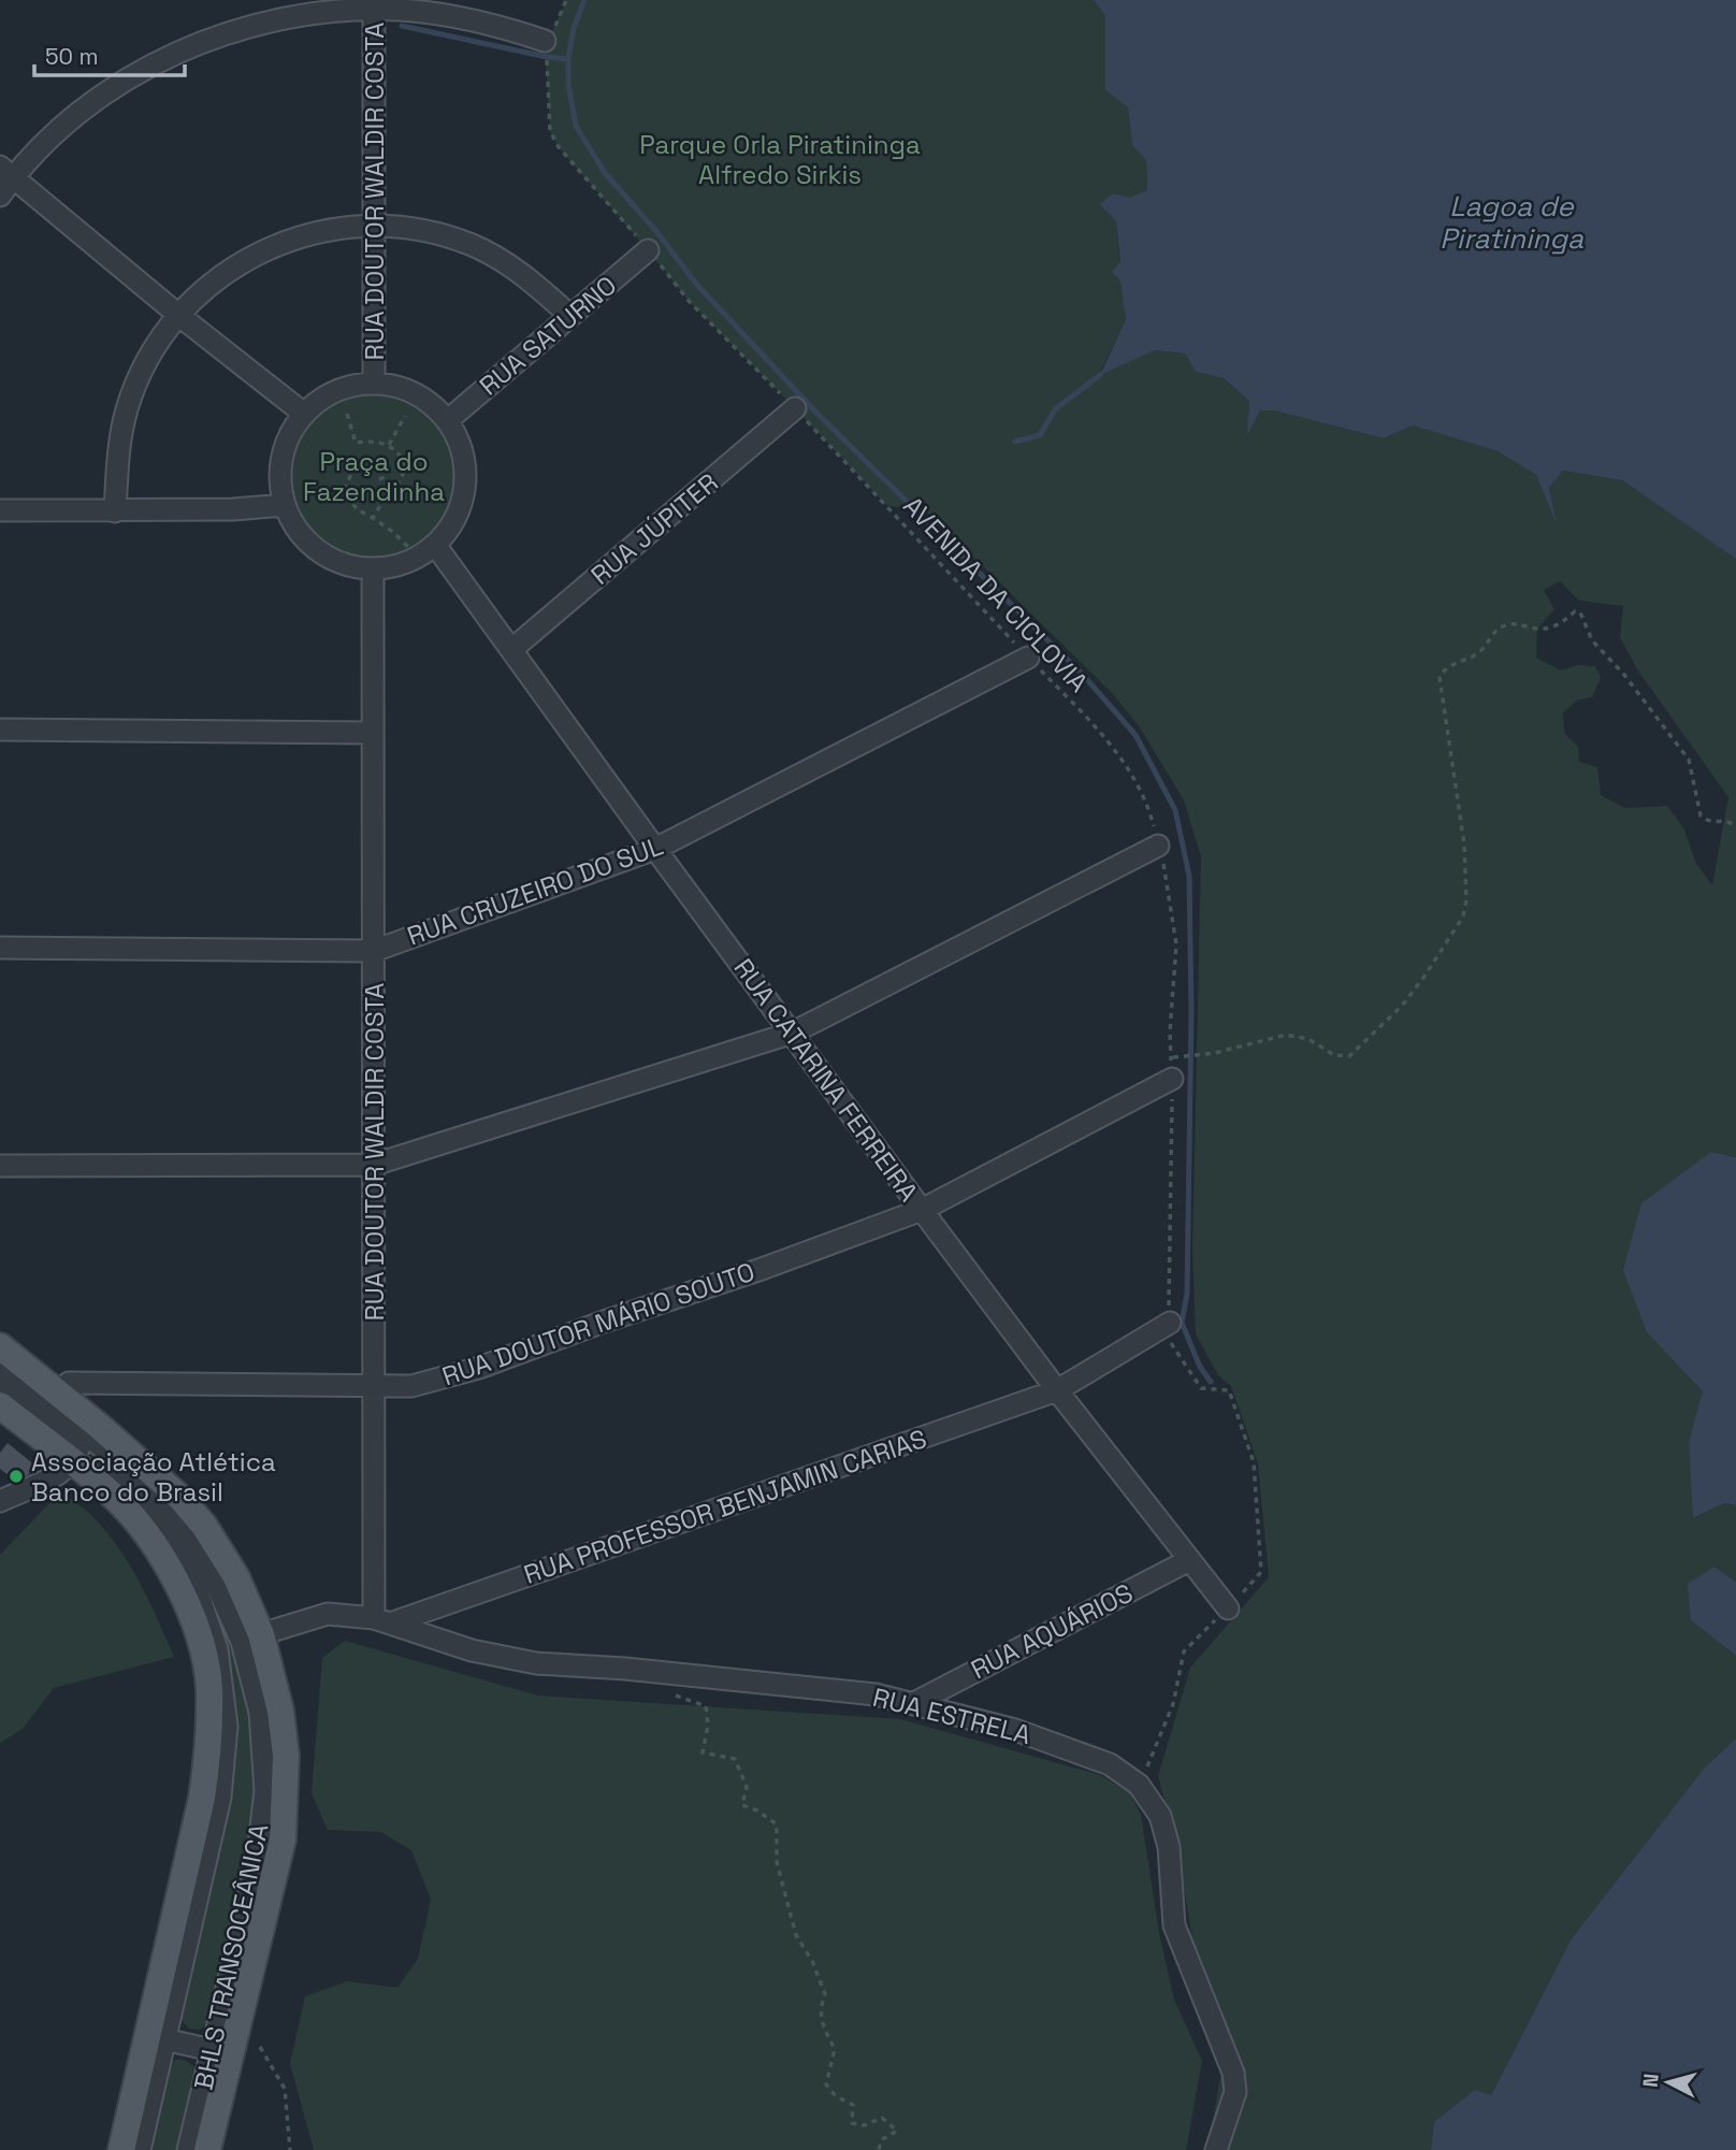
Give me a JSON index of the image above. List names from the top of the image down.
{
  "streets": {
    "street": [
      "RUA DOUTOR WALDIR COSTA",
      "RUA SATURNO",
      "RUA JÚPITER",
      "RUA CRUZEIRO DO SUL",
      "RUA CATARINA FERREIRA",
      "RUA DOUTOR MÁRIO SOUTO",
      "RUA PROFESSOR BENJAMIN CARIAS",
      "RUA AQUÁRIOS",
      "RUA ESTRELA",
      "BHLS TRANSOCEÂNICA"
    ],
    "path": ["AVENIDA DA CICLOVIA"]
  },
  "crossings": [
    ["RUA DOUTOR WALDIR COSTA", "RUA SATURNO"],
    ["RUA DOUTOR WALDIR COSTA", "RUA CRUZEIRO DO SUL"],
    ["RUA DOUTOR WALDIR COSTA", "RUA CATARINA FERREIRA"],
    ["RUA DOUTOR WALDIR COSTA", "RUA DOUTOR MÁRIO SOUTO"],
    ["RUA DOUTOR WALDIR COSTA", "RUA PROFESSOR BENJAMIN CARIAS"],
    ["RUA DOUTOR WALDIR COSTA", "RUA ESTRELA"],
    ["RUA SATURNO", "AVENIDA DA CICLOVIA"],
    ["RUA SATURNO", "RUA CATARINA FERREIRA"],
    ["RUA JÚPITER", "AVENIDA DA CICLOVIA"],
    ["RUA JÚPITER", "RUA CATARINA FERREIRA"],
    ["AVENIDA DA CICLOVIA", "RUA CRUZEIRO DO SUL"],
    ["AVENIDA DA CICLOVIA", "RUA CATARINA FERREIRA"],
    ["AVENIDA DA CICLOVIA", "RUA DOUTOR MÁRIO SOUTO"],
    ["AVENIDA DA CICLOVIA", "RUA PROFESSOR BENJAMIN CARIAS"],
    ["RUA CRUZEIRO DO SUL", "RUA CATARINA FERREIRA"],
    ["RUA CATARINA FERREIRA", "RUA DOUTOR MÁRIO SOUTO"],
    ["RUA CATARINA FERREIRA", "RUA PROFESSOR BENJAMIN CARIAS"],
    ["RUA CATARINA FERREIRA", "RUA AQUÁRIOS"],
    ["RUA PROFESSOR BENJAMIN CARIAS", "RUA ESTRELA"],
    ["RUA AQUÁRIOS", "RUA ESTRELA"]
  ],
  "water": ["Lagoa de Piratininga"],
  "parks": ["Parque Orla Piratininga Alfredo Sirkis", "Praça do Fazendinha"],
  "places": ["Associação Atlética Banco do Brasil"],
  "scale_bar": "50 m",
  "north": "left"
}
